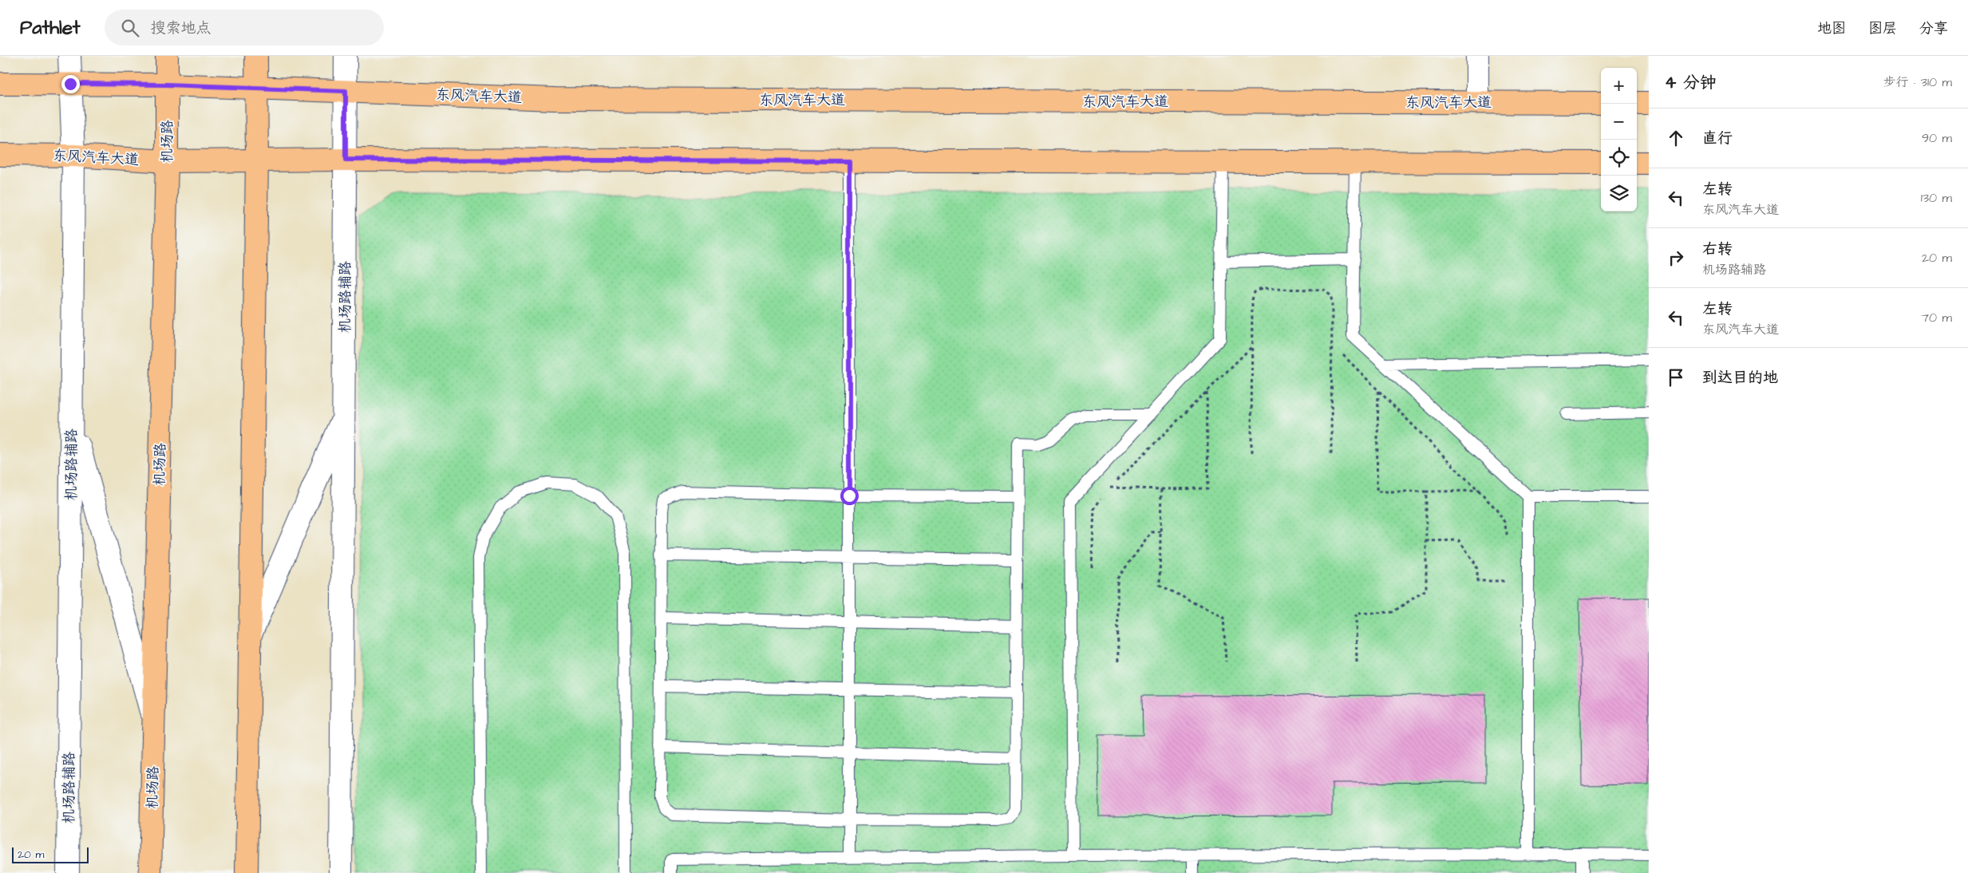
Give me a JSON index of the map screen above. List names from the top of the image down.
{
  "streets": {
    "main road": ["东风汽车大道", "机场路"],
    "street": ["机场路辅路"]
  },
  "crossings": [
    ["东风汽车大道", "机场路"],
    ["东风汽车大道", "机场路辅路"]
  ],
  "scale_bar": "20 m",
  "page": {
    "header": "Pathlet",
    "search": "搜索地点",
    "nav": ["地图", "图层", "分享"],
    "heading": ["4 分钟", "步行 · 310 m"],
    "map_buttons": ["+", "−"],
    "list": [
      ["直行", "90 m"],
      ["左转", "东风汽车大道", "130 m"],
      ["右转", "机场路辅路", "20 m"],
      ["左转", "东风汽车大道", "70 m"],
      "到达目的地"
    ],
    "scale": "20 m"
  }
}
